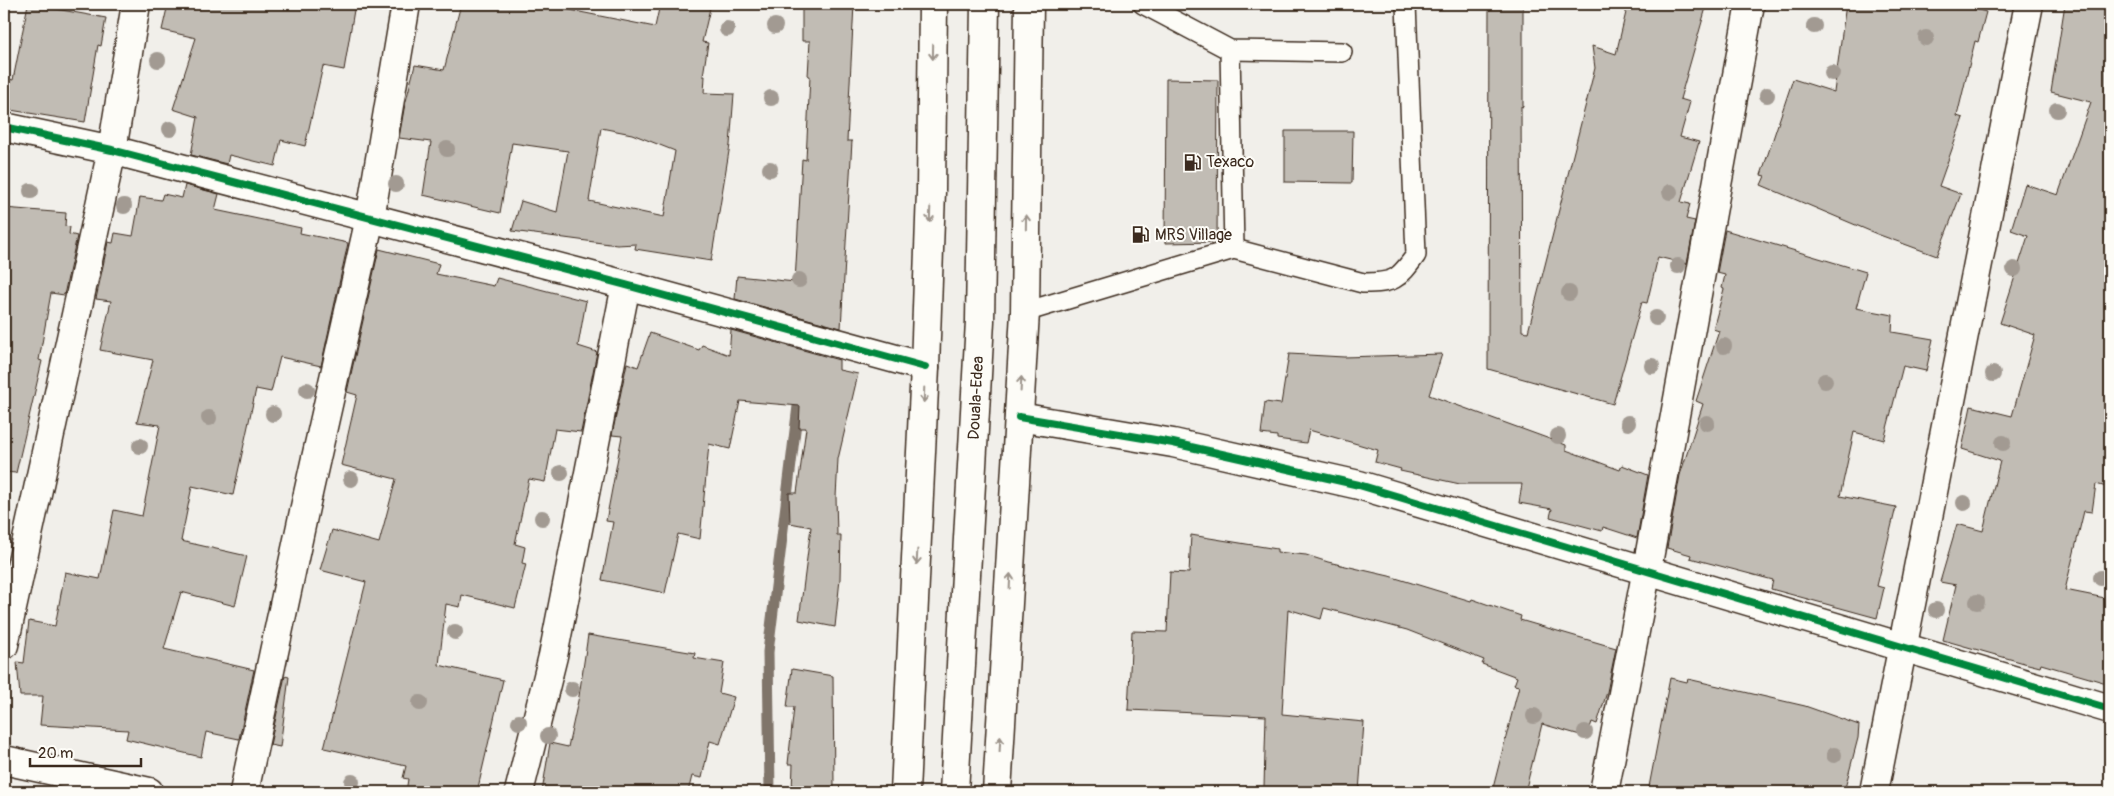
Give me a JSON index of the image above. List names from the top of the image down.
{
  "streets": {
    "main road": ["Douala-Edea"]
  },
  "places": {
    "fuel station": ["Texaco", "MRS Village"]
  },
  "scale_bar": "20 m"
}
